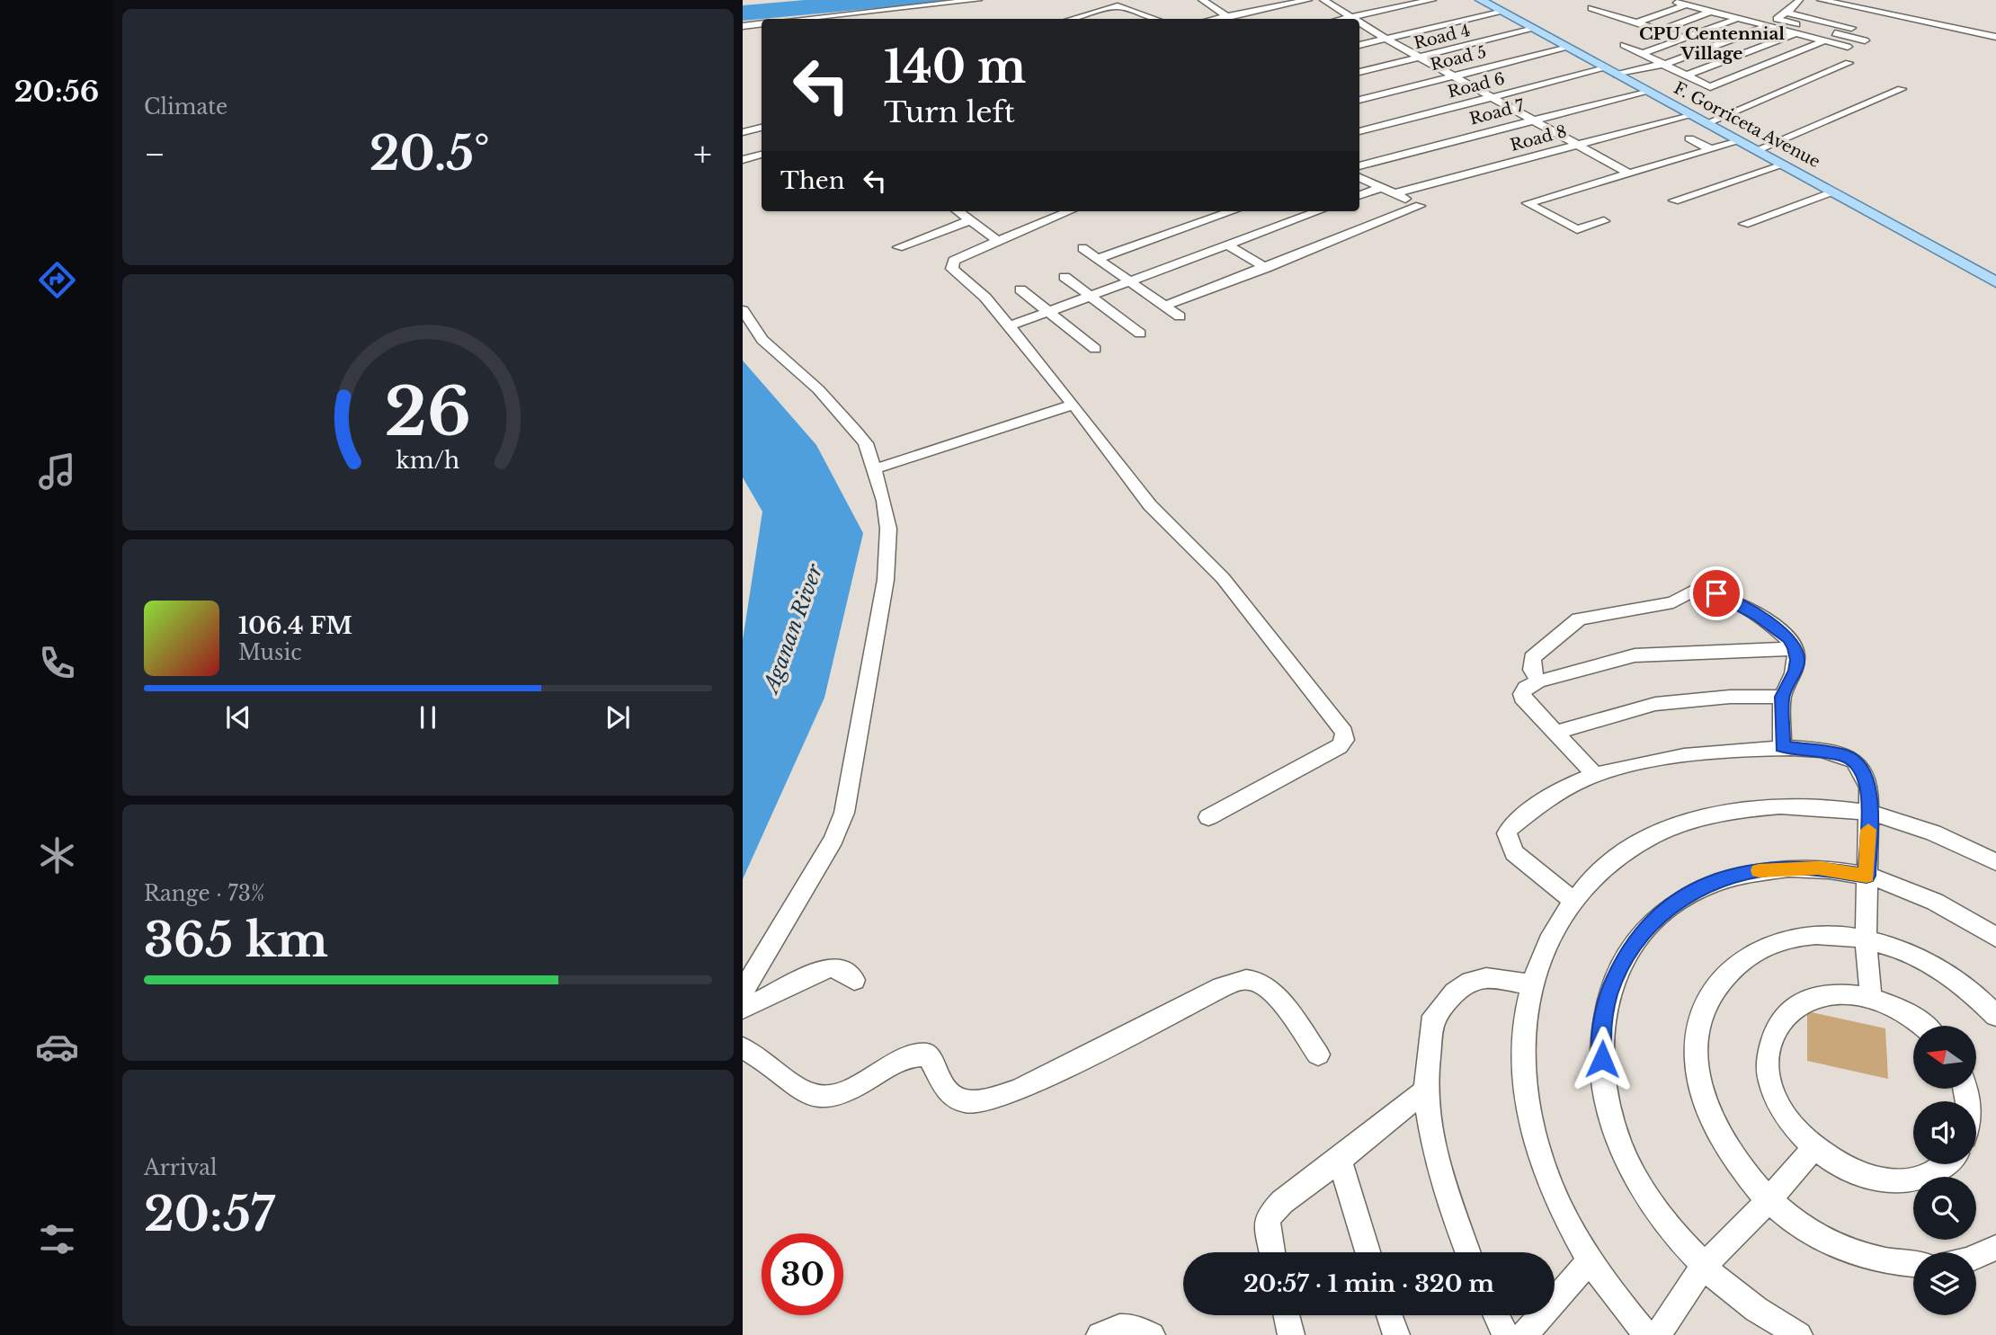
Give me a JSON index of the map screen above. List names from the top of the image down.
{
  "streets": {
    "main road": ["F. Gorriceta Avenue"],
    "street": [
      "Road 4",
      "Road 5",
      "Road 6",
      "Road 7",
      "Road 8"
    ]
  },
  "crossings": [
    ["Road 4", "F. Gorriceta Avenue"],
    ["Road 5", "F. Gorriceta Avenue"],
    ["Road 6", "F. Gorriceta Avenue"],
    ["Road 7", "F. Gorriceta Avenue"],
    ["F. Gorriceta Avenue", "Road 8"]
  ],
  "districts": ["CPU Centennial Village"],
  "water": ["Aganan River"],
  "north": "left",
  "page": {
    "tabs": "20:56",
    "tile": [
      "Climate",
      ["Range · 73%", "365 km"],
      ["Arrival", "20:57"]
    ],
    "turn": ["140 m", "Turn left"],
    "heat": ["−", "20.5°", "+"],
    "then": "Then",
    "song": ["106.4 FM", "Music"],
    "limit": "30",
    "trip": "20:57 · 1 min · 320 m",
    "gauge": ["26", "km/h"]
  }
}
